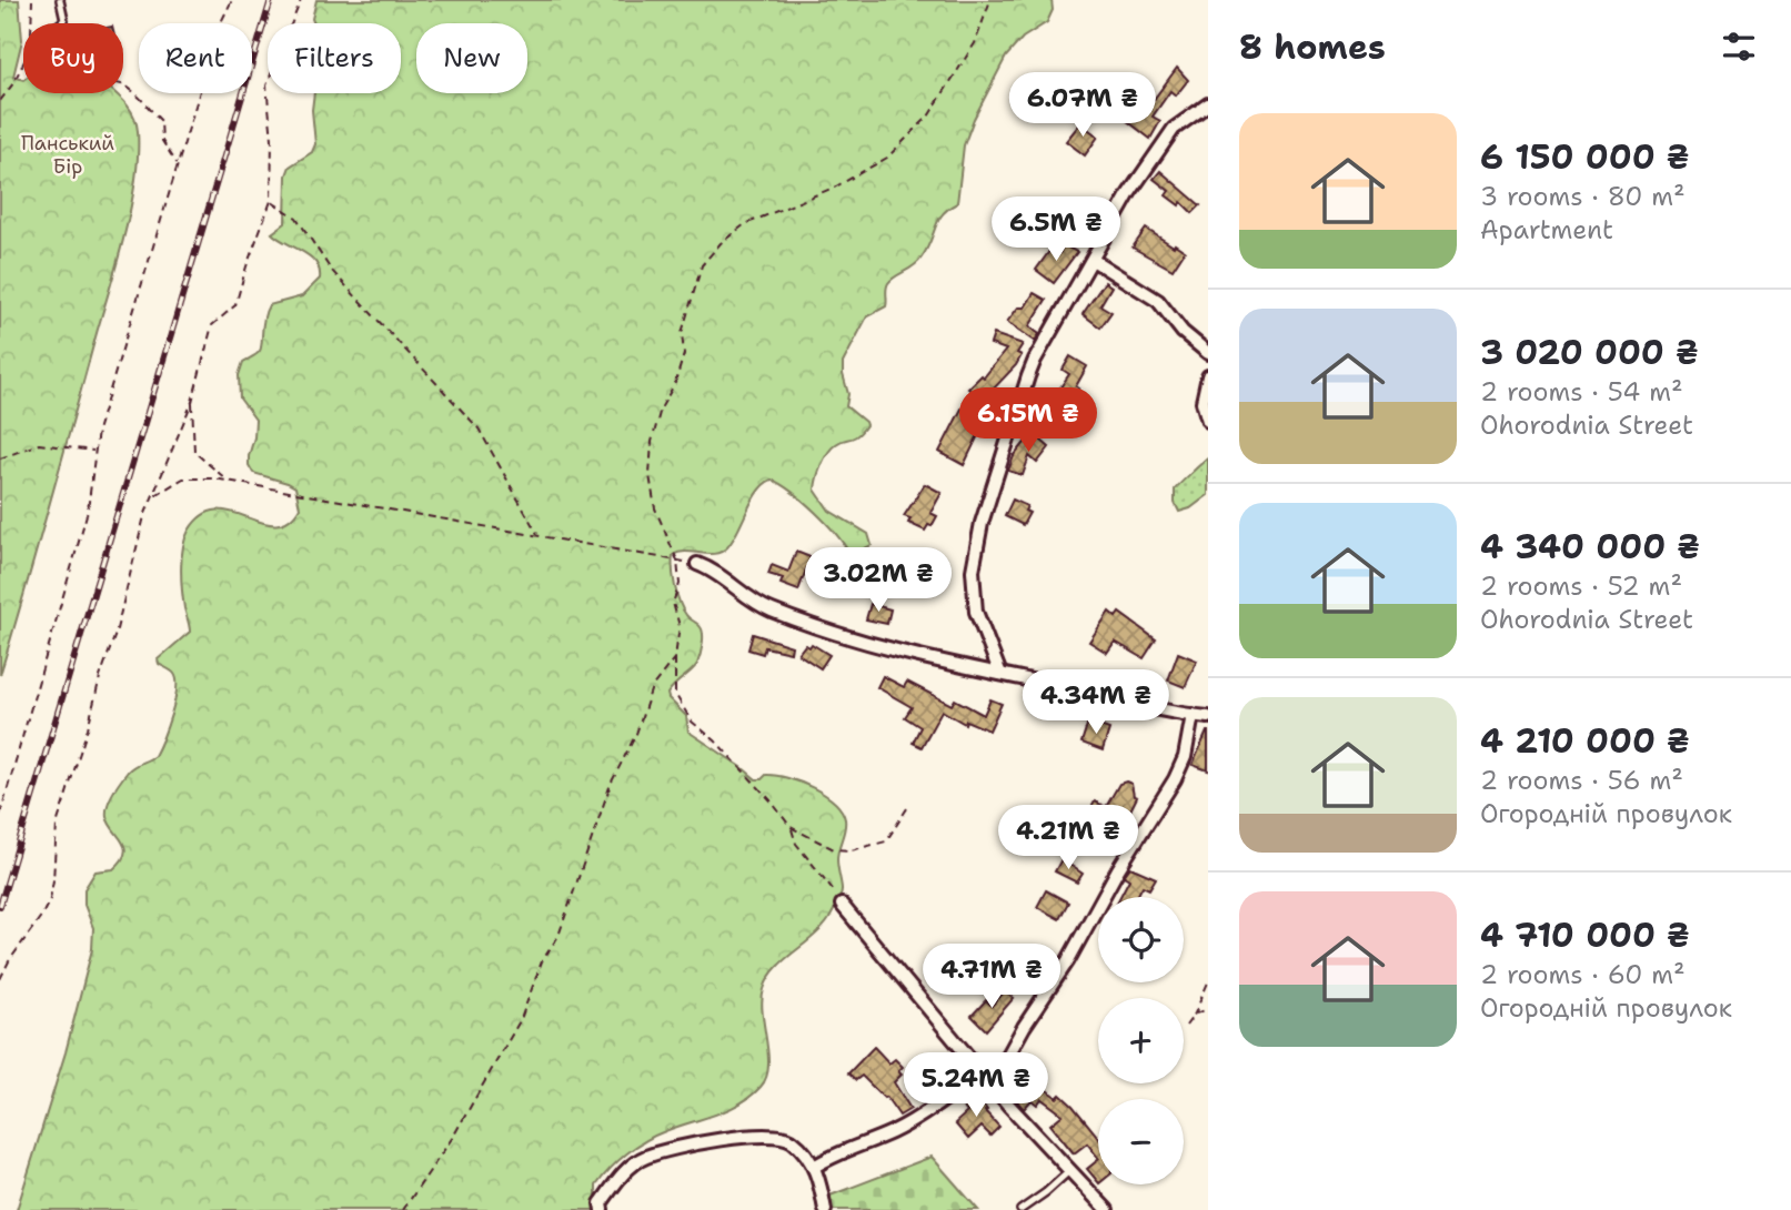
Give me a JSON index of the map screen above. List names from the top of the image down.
{
  "parks": ["Панський Бір"],
  "page": {
    "heading": "8 homes",
    "chip": [
      "Buy",
      "Rent",
      "Filters",
      "New"
    ],
    "price": [
      "6.07M ₴",
      "6.5M ₴",
      "6.15M ₴",
      "3.02M ₴",
      "4.34M ₴",
      "4.21M ₴",
      "4.71M ₴",
      "5.24M ₴"
    ],
    "list": [
      {
        "name": "6 150 000 ₴",
        "note": "3 rooms · 80 m² · Apartment"
      },
      {
        "name": "3 020 000 ₴",
        "note": "2 rooms · 54 m² · Ohorodnia Street"
      },
      {
        "name": "4 340 000 ₴",
        "note": "2 rooms · 52 m² · Ohorodnia Street"
      },
      {
        "name": "4 210 000 ₴",
        "note": "2 rooms · 56 m² · Огородній провулок"
      },
      {
        "name": "4 710 000 ₴",
        "note": "2 rooms · 60 m² · Огородній провулок"
      }
    ],
    "map_buttons": ["+", "−"]
  }
}
